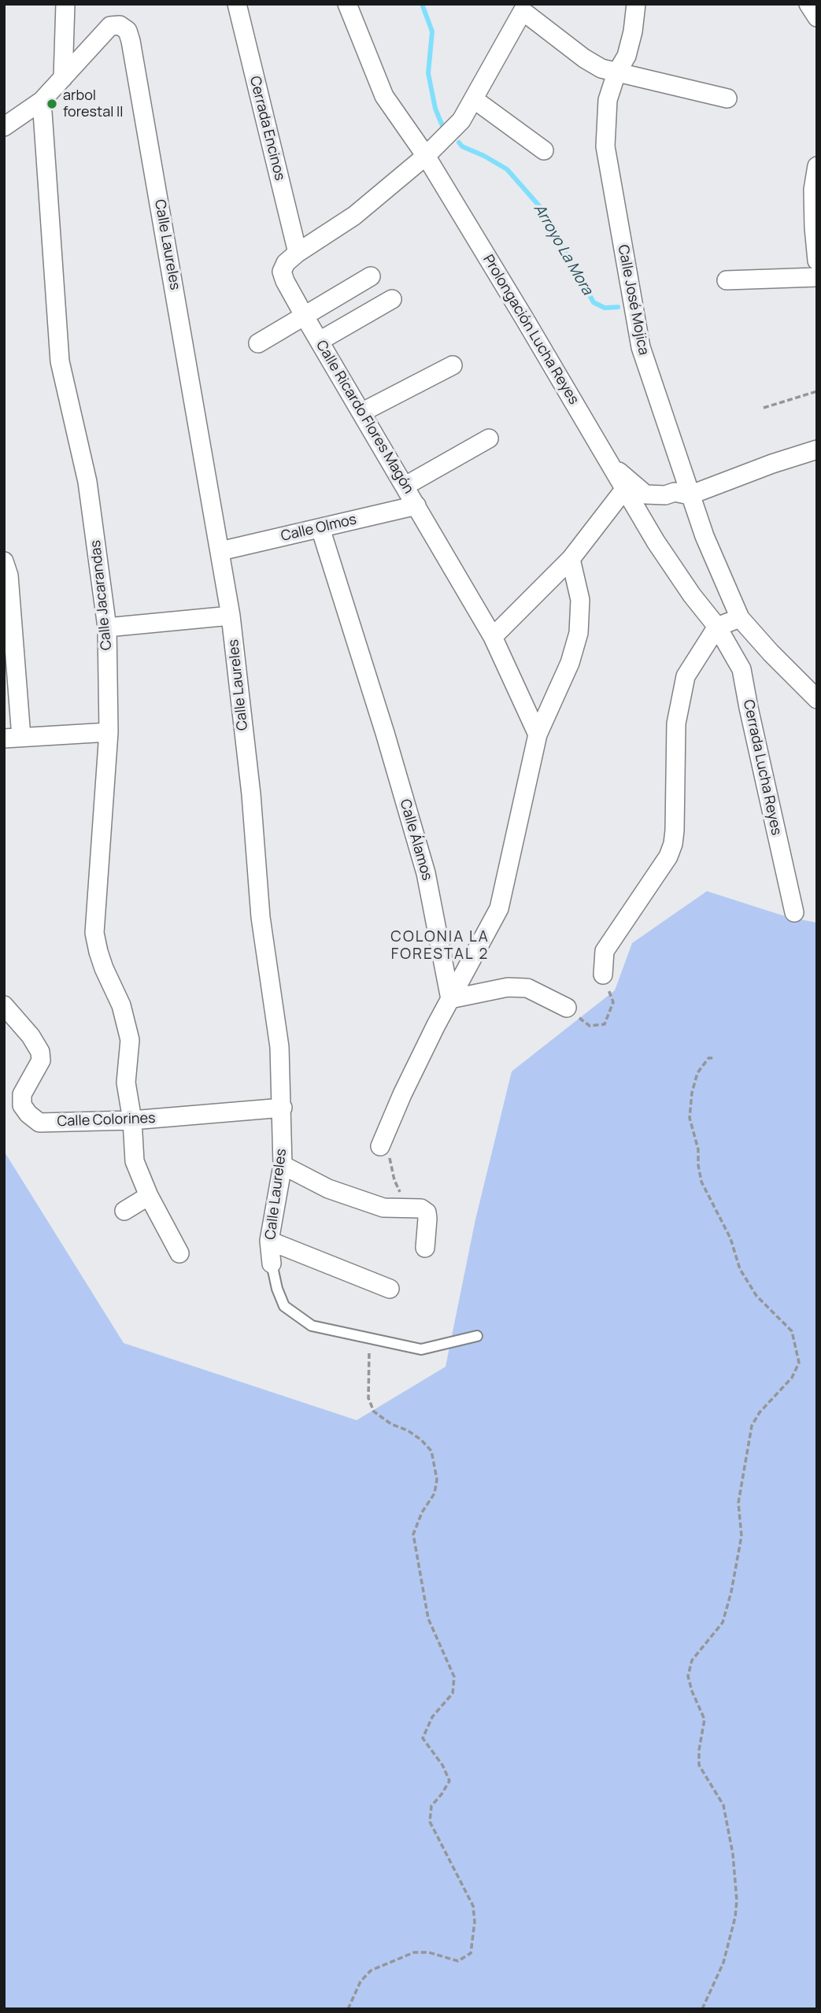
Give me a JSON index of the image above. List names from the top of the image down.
{
  "streets": {
    "street": [
      "Cerrada Encinos",
      "Calle Laureles",
      "Calle José Mojica",
      "Prolongación Lucha Reyes",
      "Calle Ricardo Flores Magón",
      "Calle Olmos",
      "Calle Jacarandas",
      "Cerrada Lucha Reyes",
      "Calle Álamos",
      "Calle Colorines"
    ]
  },
  "crossings": [
    ["Cerrada Encinos", "Calle Ricardo Flores Magón"],
    ["Calle Laureles", "Calle Olmos"],
    ["Calle Laureles", "Calle Jacarandas"],
    ["Calle Laureles", "Calle Colorines"],
    ["Calle José Mojica", "Calle Ricardo Flores Magón"],
    ["Prolongación Lucha Reyes", "Calle Ricardo Flores Magón"],
    ["Prolongación Lucha Reyes", "Cerrada Lucha Reyes"],
    ["Calle Ricardo Flores Magón", "Calle Olmos"],
    ["Calle Olmos", "Calle Álamos"],
    ["Calle Jacarandas", "Calle Colorines"]
  ],
  "districts": ["COLONIA LA FORESTAL 2"],
  "water": ["Arroyo La Mora"],
  "places": ["arbol forestal II"]
}
